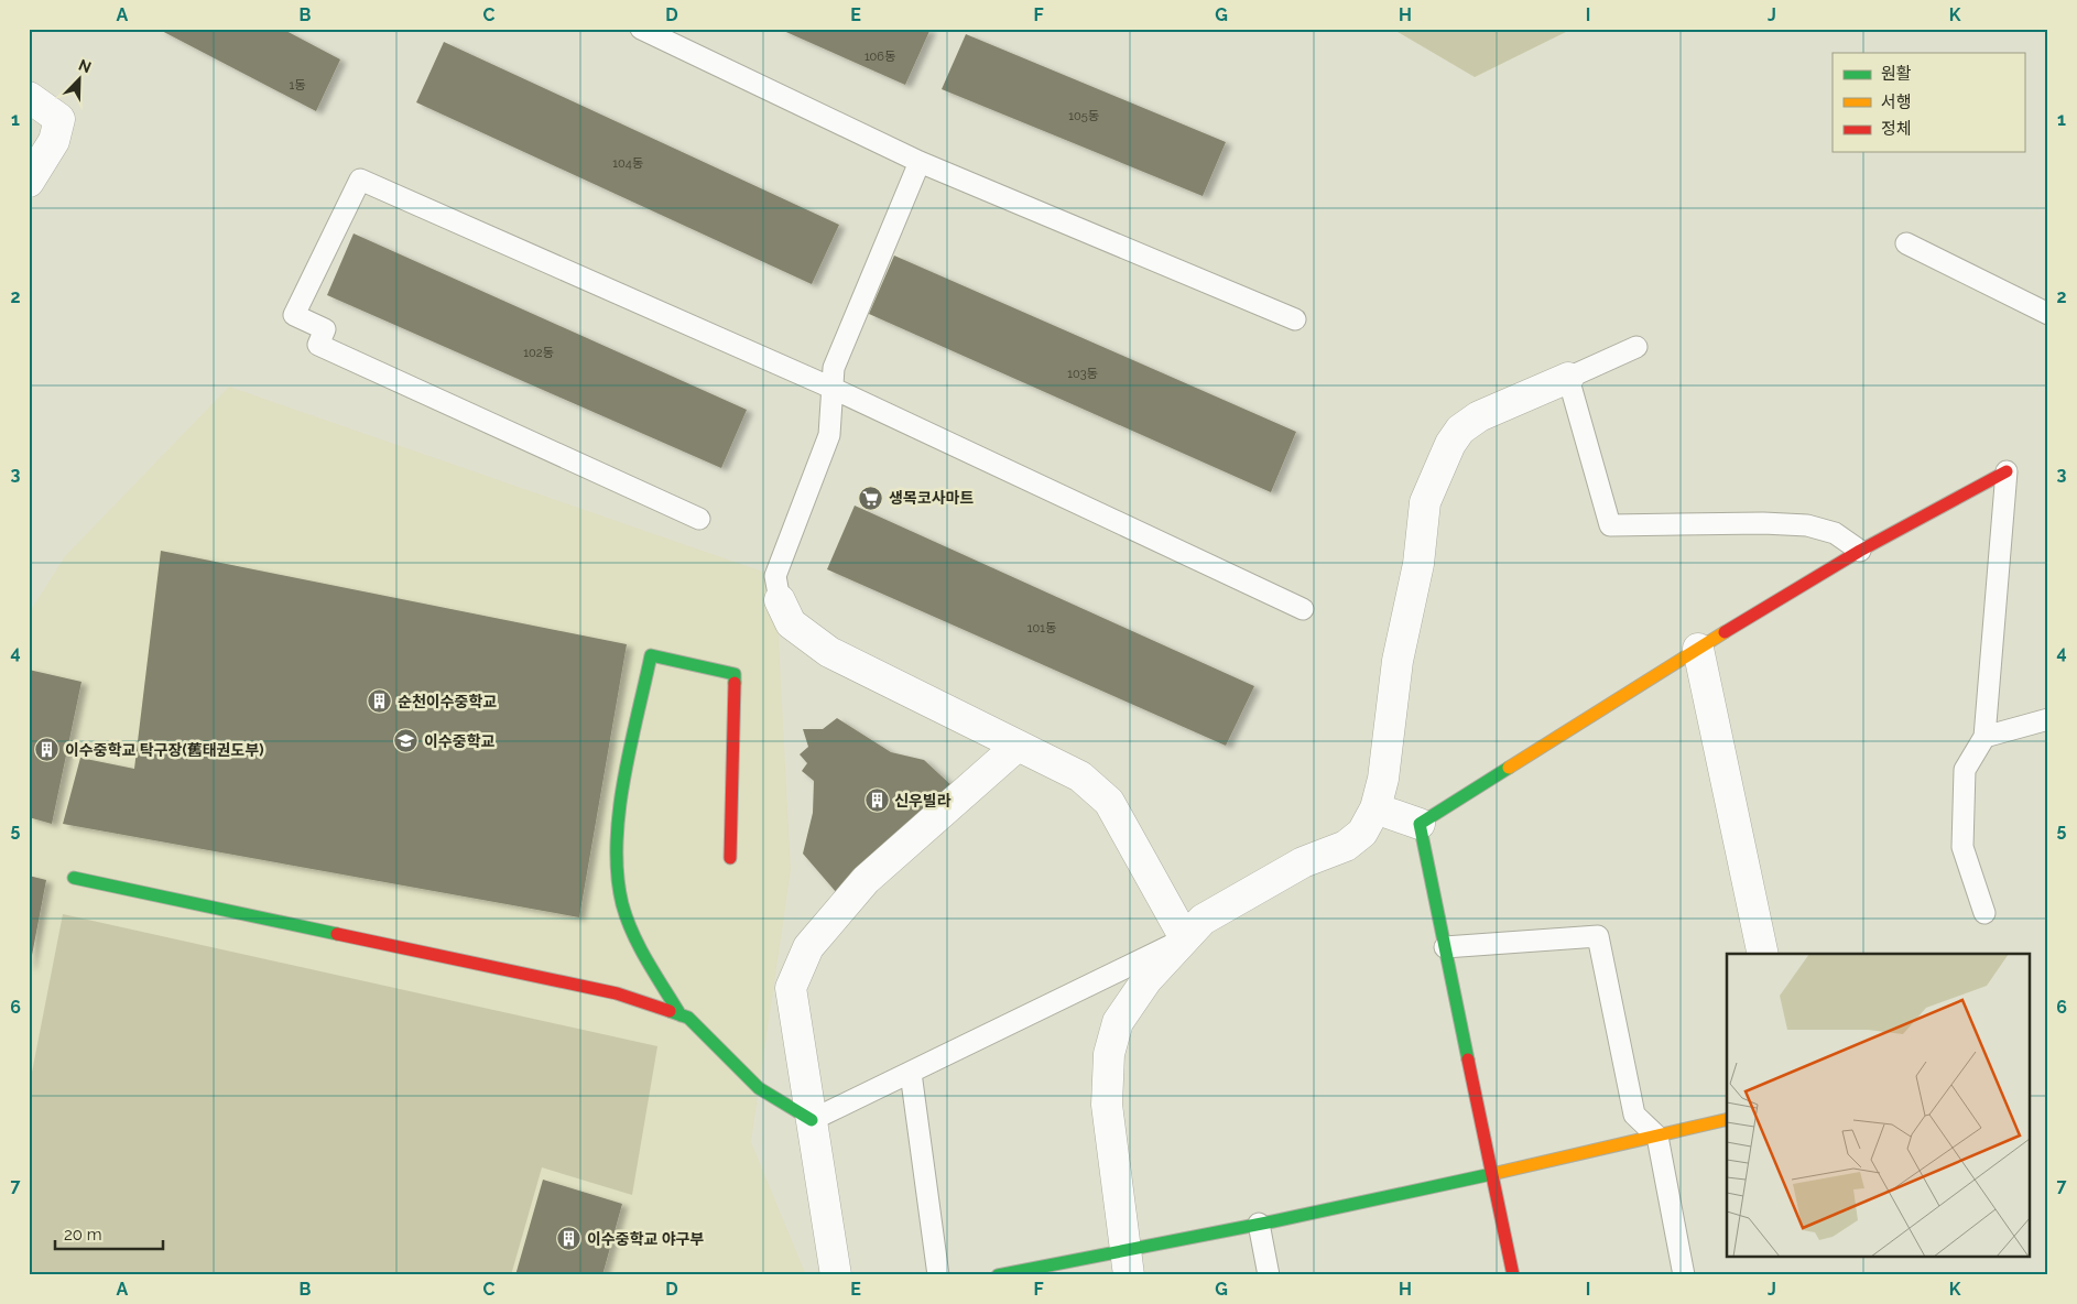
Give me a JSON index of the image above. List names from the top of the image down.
{
  "places": {
    "supermarket": ["생목코사마트"],
    "building": [
      "순천이수중학교",
      "이수중학교 탁구장(舊태권도부)",
      "신우빌라",
      "이수중학교 야구부"
    ],
    "school or university": ["이수중학교"]
  },
  "house_numbers": [
    "106동",
    "1동",
    "105동",
    "104동",
    "102동",
    "103동",
    "101동"
  ],
  "legend": ["원활", "서행", "정체"],
  "scale_bar": "20 m",
  "north": "top right",
  "grid": {
    "columns": [
      "A",
      "B",
      "C",
      "D",
      "E",
      "F",
      "G",
      "H",
      "I",
      "J",
      "K"
    ],
    "rows": [
      "1",
      "2",
      "3",
      "4",
      "5",
      "6",
      "7"
    ]
  }
}
